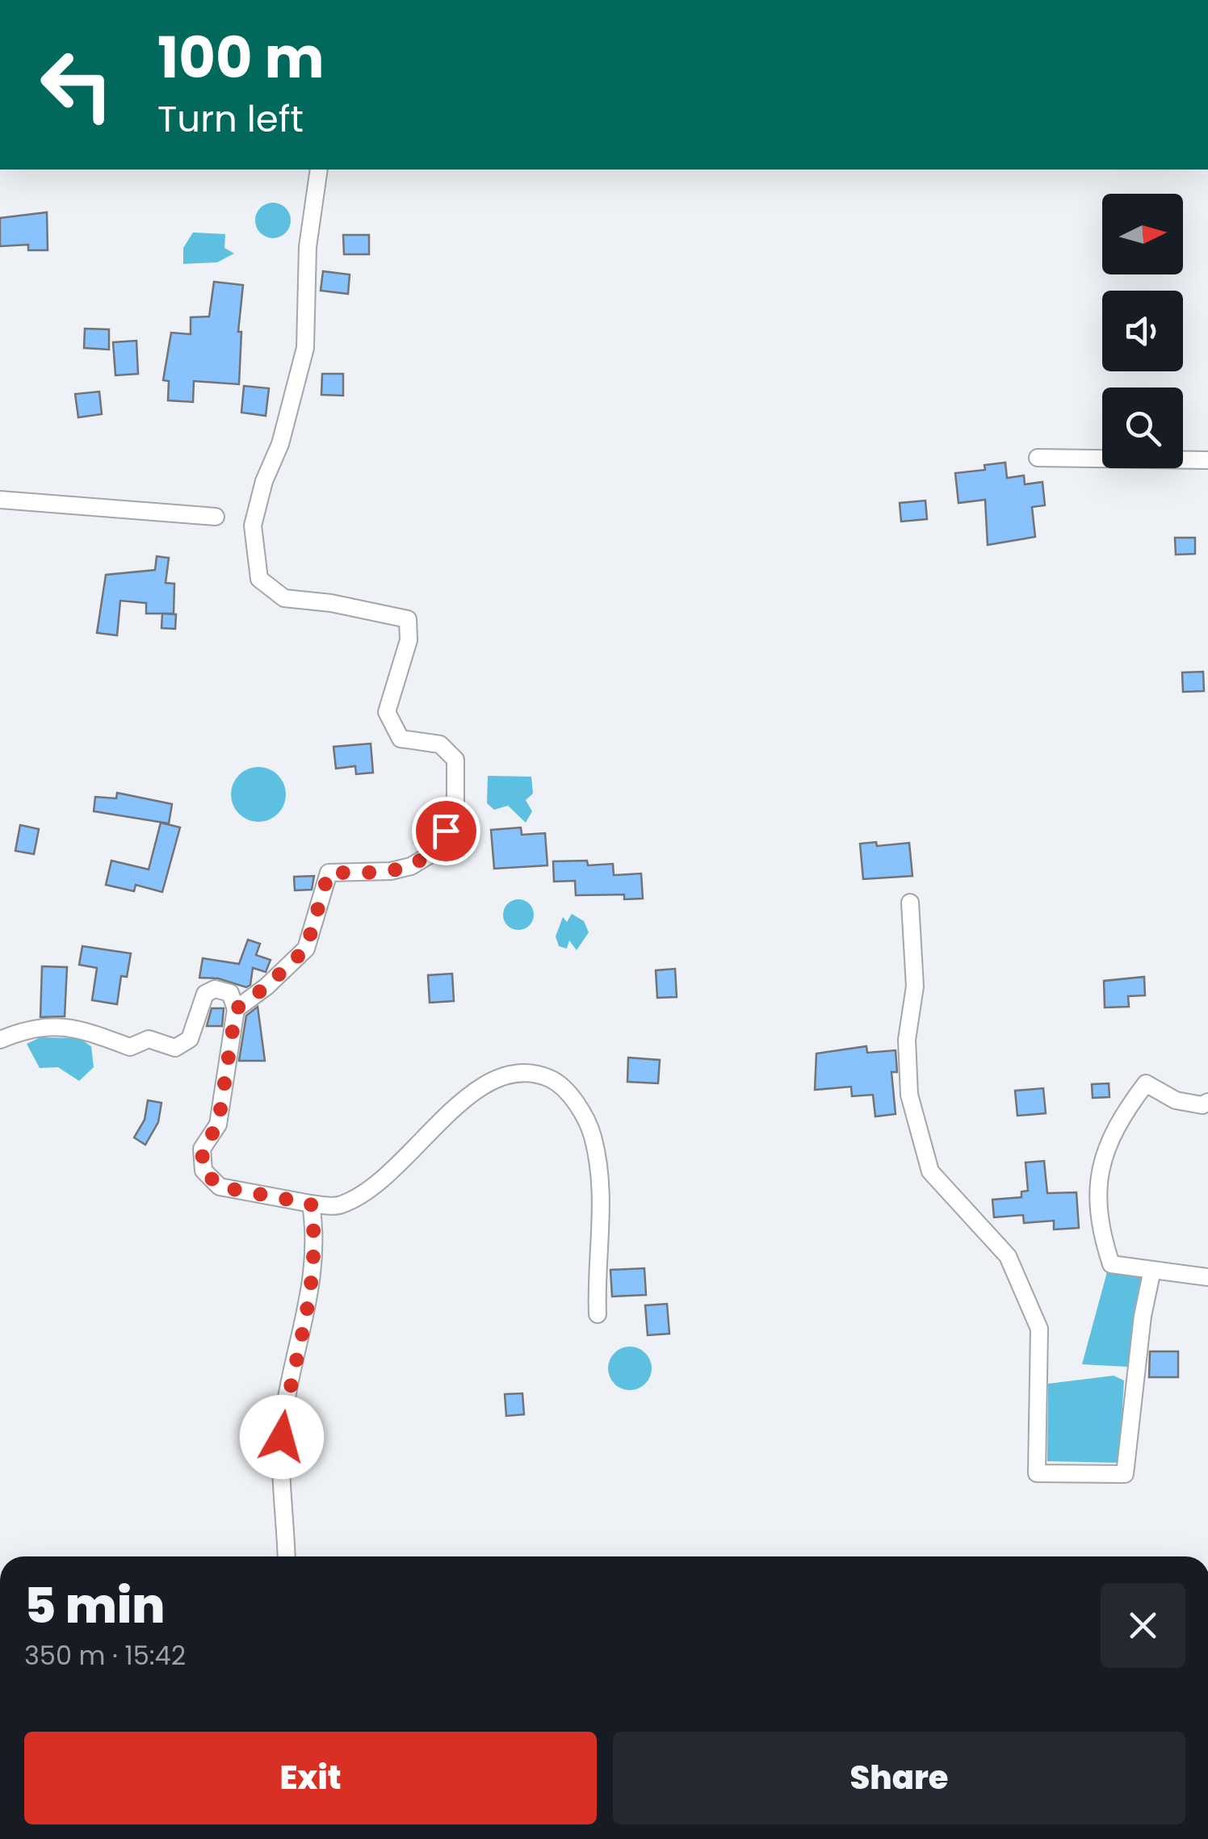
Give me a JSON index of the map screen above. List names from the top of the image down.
{
  "north": "right",
  "page": {
    "turn": ["100 m", "Turn left"],
    "heading": ["5 min", "350 m · 15:42"],
    "buttons": ["Exit", "Share"]
  }
}
